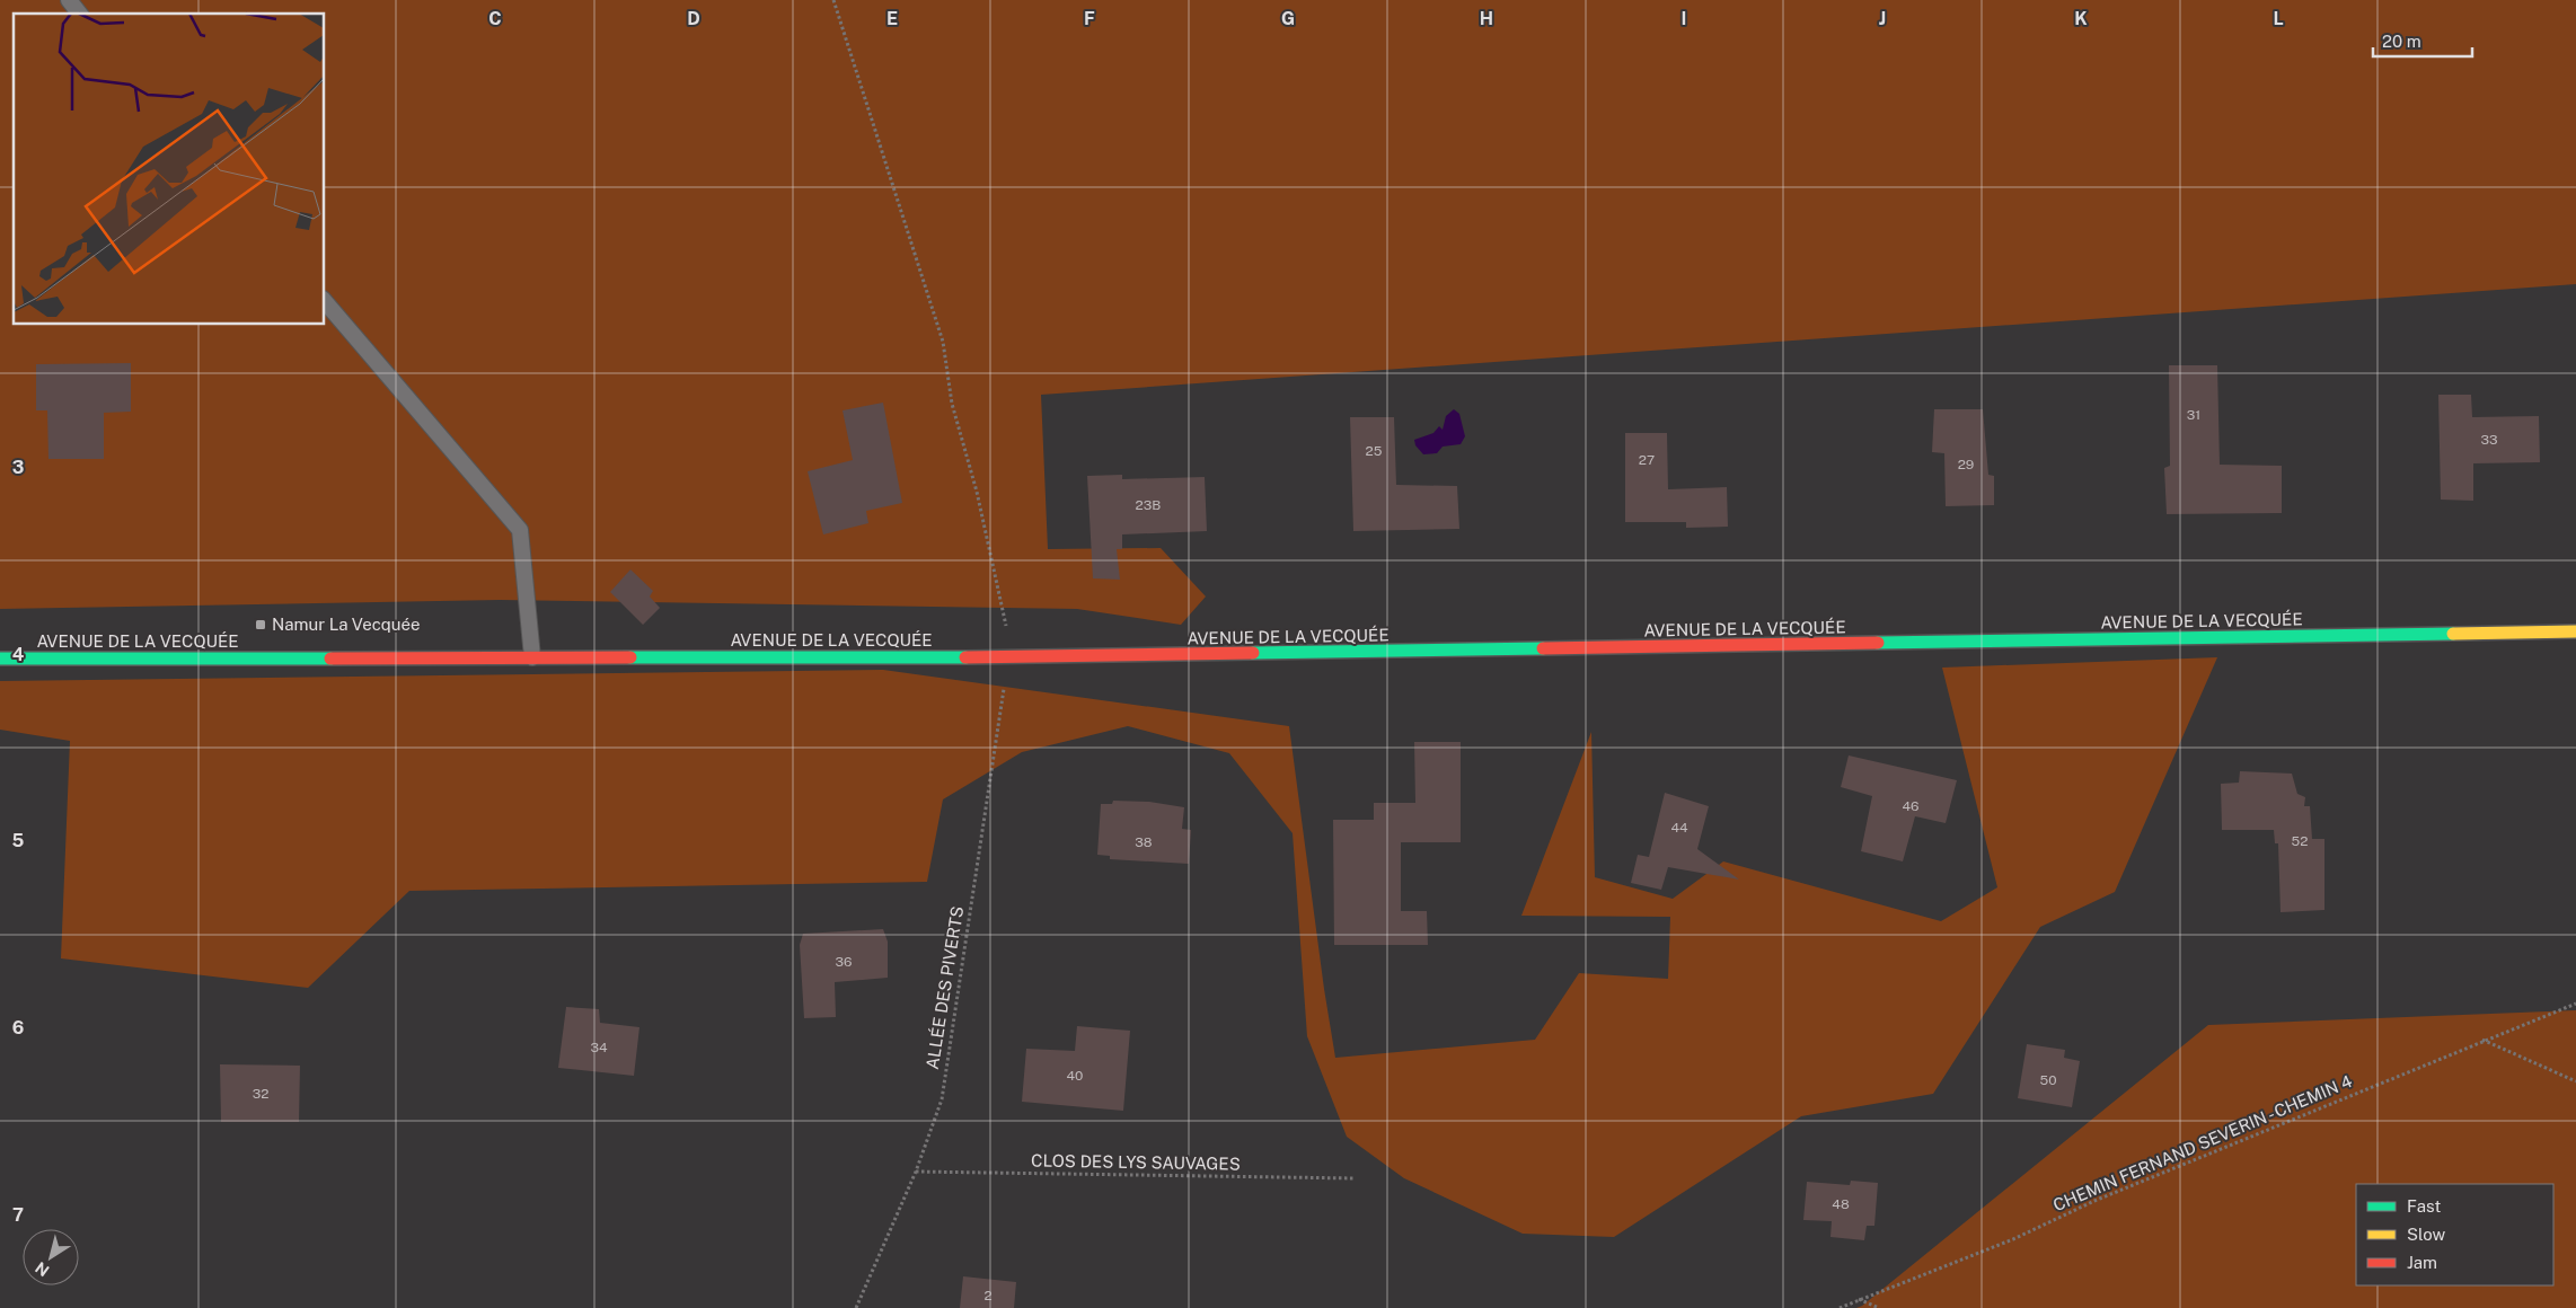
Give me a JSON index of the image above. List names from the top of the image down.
{
  "streets": {
    "main road": ["AVENUE DE LA VECQUÉE"],
    "path": ["ALLÉE DES PIVERTS", "CHEMIN FERNAND SEVERIN - CHEMIN 4", "CLOS DES LYS SAUVAGES"]
  },
  "crossings": [
    ["AVENUE DE LA VECQUÉE", "ALLÉE DES PIVERTS"],
    ["ALLÉE DES PIVERTS", "CLOS DES LYS SAUVAGES"]
  ],
  "places": {
    "transit": ["Namur La Vecquée"]
  },
  "house_numbers": [
    "31",
    "33",
    "25",
    "27",
    "29",
    "23B",
    "46",
    "44",
    "52",
    "38",
    "36",
    "34",
    "40",
    "50",
    "32",
    "48",
    "2"
  ],
  "legend": ["Fast", "Slow", "Jam"],
  "scale_bar": "20 m",
  "north": "bottom left",
  "grid": {
    "columns": [
      "C",
      "D",
      "E",
      "F",
      "G",
      "H",
      "I",
      "J",
      "K",
      "L"
    ],
    "rows": [
      "3",
      "4",
      "5",
      "6",
      "7"
    ]
  }
}
